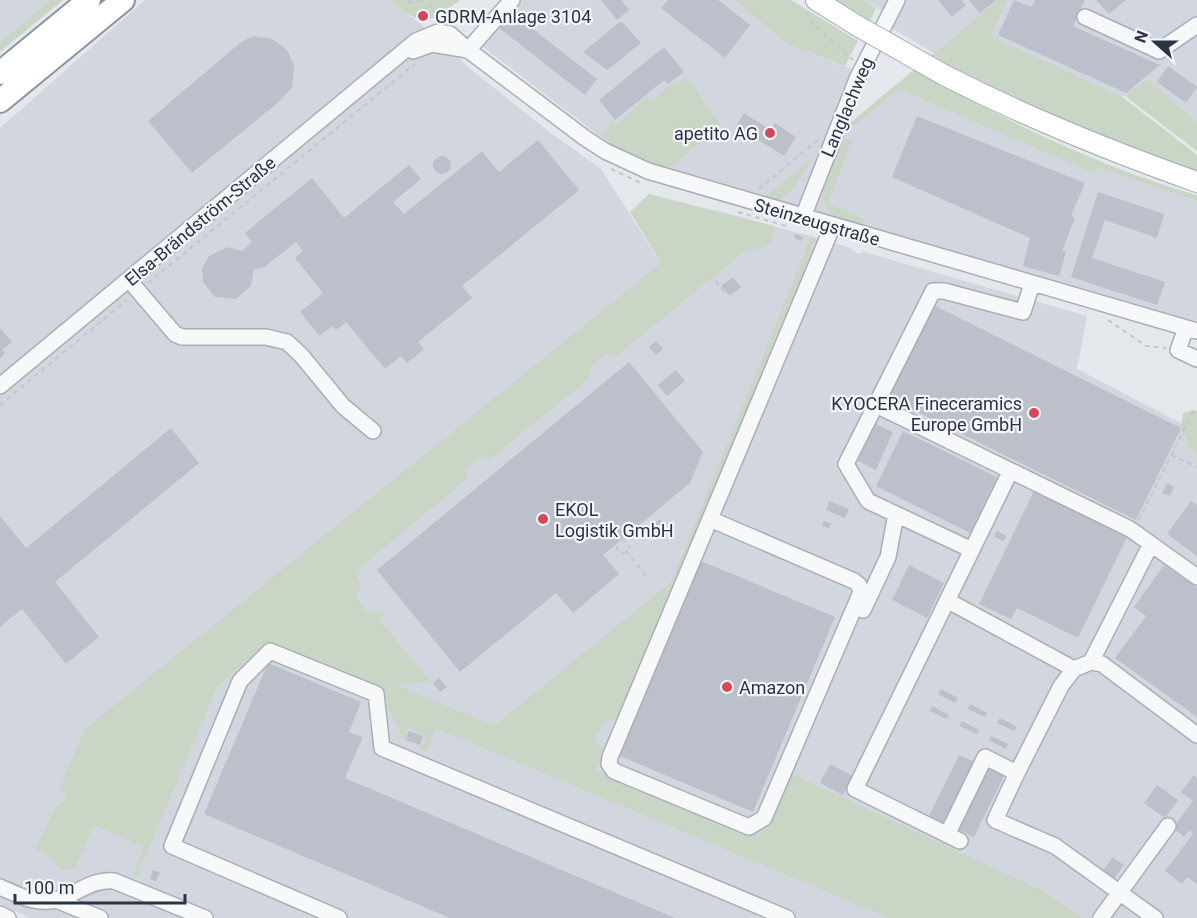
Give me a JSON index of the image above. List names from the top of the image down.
{
  "streets": {
    "street": ["Langlachweg", "Elsa-Brändström-Straße", "Steinzeugstraße"]
  },
  "crossings": [
    ["Langlachweg", "Steinzeugstraße"],
    ["Elsa-Brändström-Straße", "Steinzeugstraße"]
  ],
  "places": [
    "GDRM-Anlage 3104",
    "apetito AG",
    "KYOCERA Fineceramics Europe GmbH",
    "EKOL Logistik GmbH",
    "Amazon"
  ],
  "scale_bar": "100 m",
  "north": "left"
}
